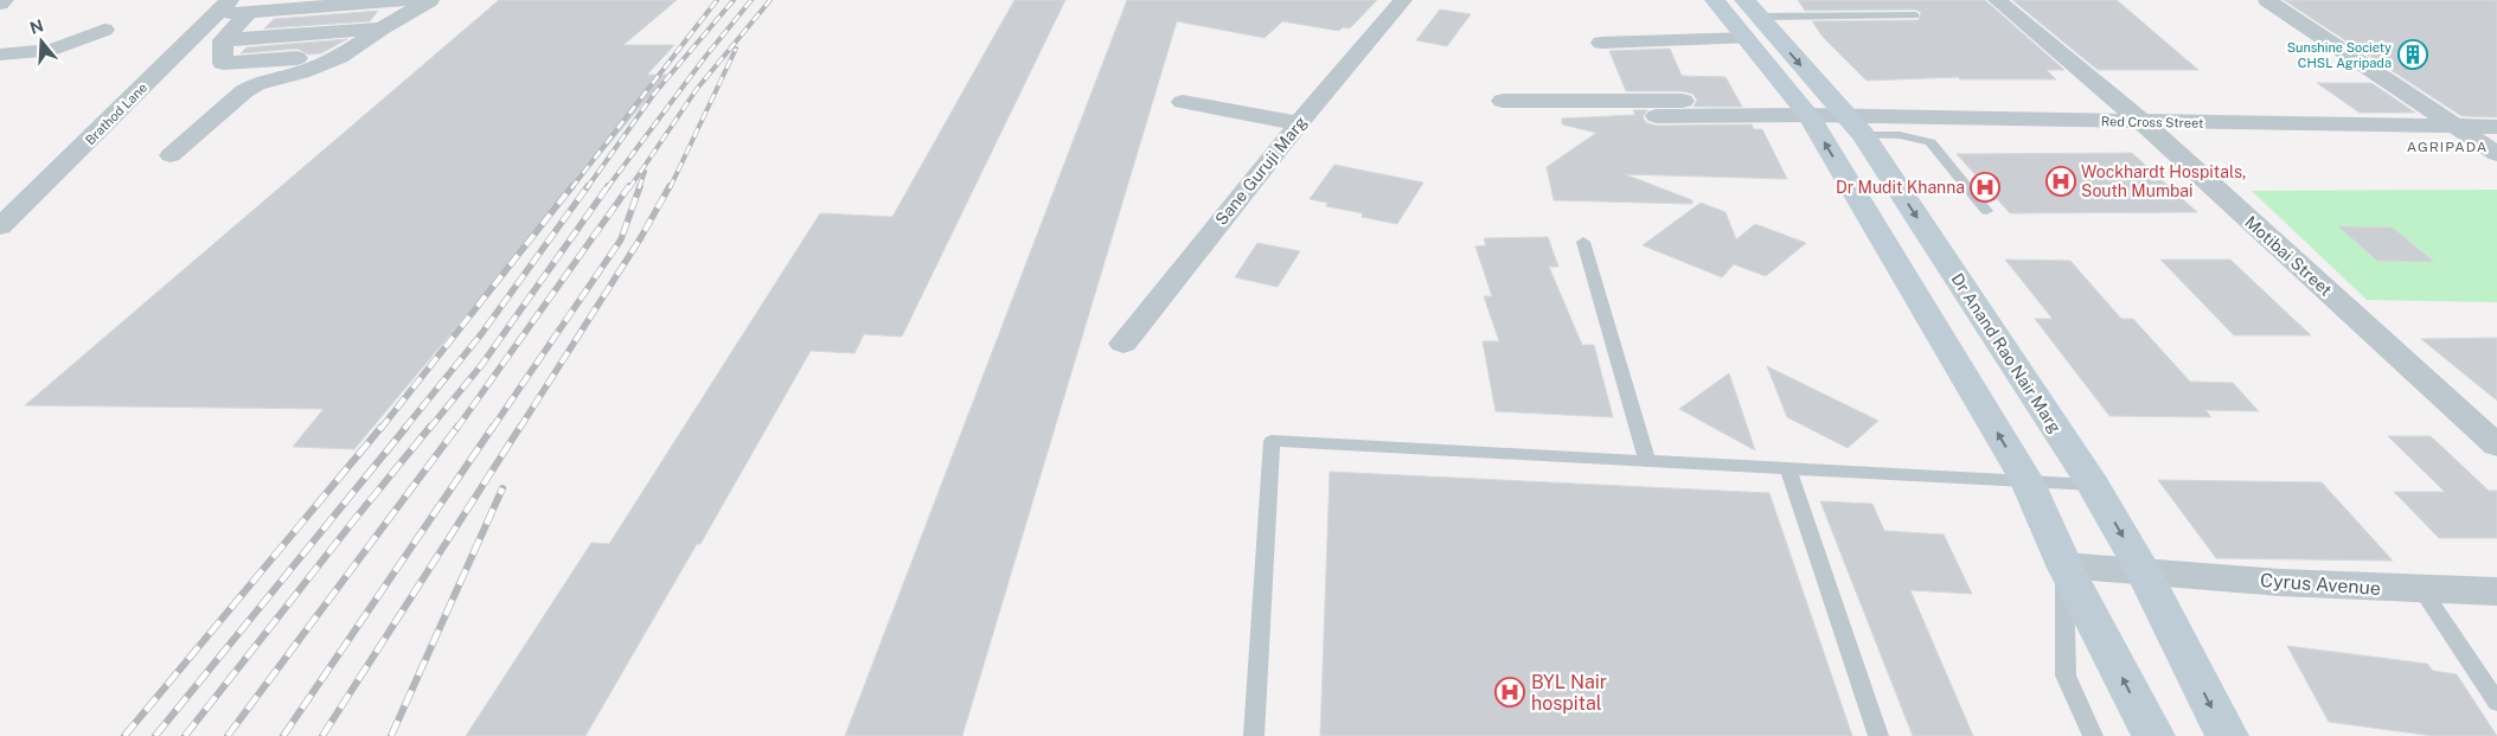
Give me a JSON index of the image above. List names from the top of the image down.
{
  "streets": {
    "main road": ["Dr Anand Rao Nair Marg"],
    "street": [
      "Brathod Lane",
      "Red Cross Street",
      "Sane Guruji Marg",
      "Motibai Street",
      "Cyrus Avenue"
    ]
  },
  "crossings": [
    ["Red Cross Street", "Motibai Street"],
    ["Red Cross Street", "Dr Anand Rao Nair Marg"],
    ["Dr Anand Rao Nair Marg", "Cyrus Avenue"]
  ],
  "districts": ["AGRIPADA"],
  "places": {
    "building": ["Sunshine Society CHSL Agripada"],
    "hospital": ["Wockhardt Hospitals, South Mumbai", "Dr Mudit Khanna", "BYL Nair hospital"]
  },
  "north": "top"
}
